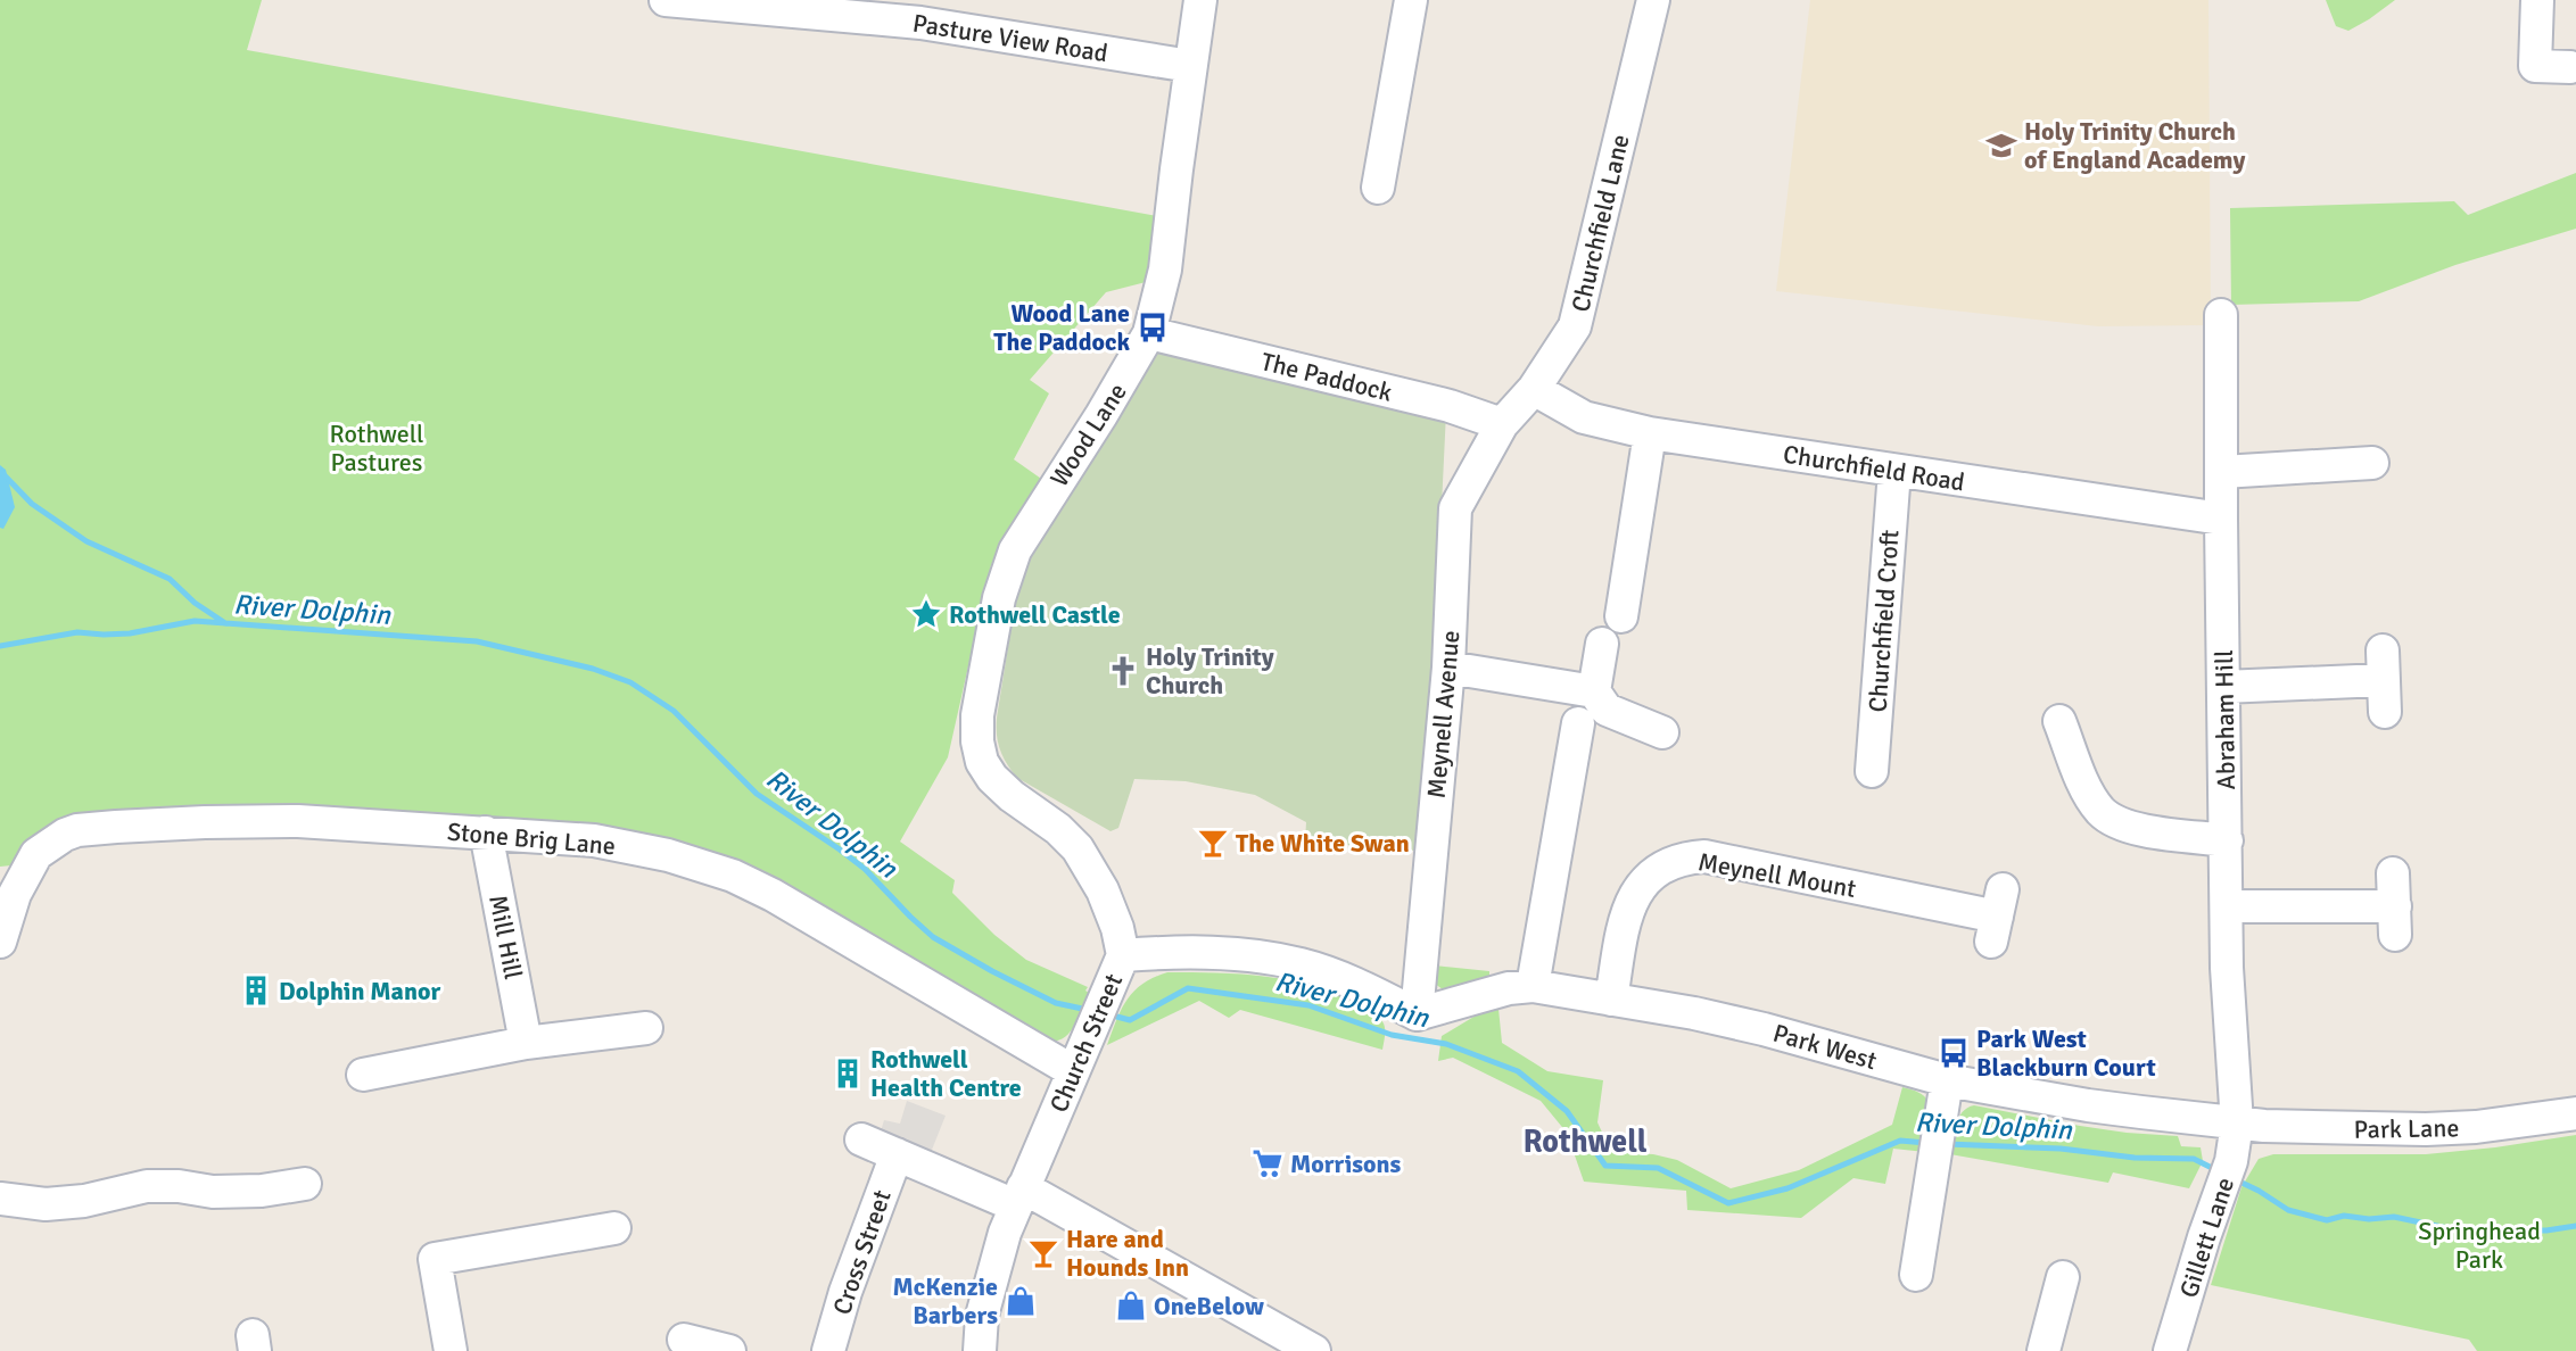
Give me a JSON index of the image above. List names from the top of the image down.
{
  "streets": {
    "street": [
      "Pasture View Road",
      "Churchfield Lane",
      "The Paddock",
      "Wood Lane",
      "Churchfield Road",
      "Churchfield Croft",
      "Meynell Avenue",
      "Abraham Hill",
      "Stone Brig Lane",
      "Meynell Mount",
      "Mill Hill",
      "Church Street",
      "Park West",
      "Park Lane",
      "Gillett Lane",
      "Cross Street"
    ]
  },
  "crossings": [
    ["Pasture View Road", "Wood Lane"],
    ["Churchfield Lane", "The Paddock"],
    ["Churchfield Lane", "Churchfield Road"],
    ["Churchfield Lane", "Meynell Avenue"],
    ["The Paddock", "Wood Lane"],
    ["The Paddock", "Meynell Avenue"],
    ["Wood Lane", "Church Street"],
    ["Churchfield Road", "Churchfield Croft"],
    ["Churchfield Road", "Abraham Hill"],
    ["Meynell Avenue", "Park West"],
    ["Abraham Hill", "Park West"],
    ["Abraham Hill", "Park Lane"],
    ["Abraham Hill", "Gillett Lane"],
    ["Stone Brig Lane", "Mill Hill"],
    ["Stone Brig Lane", "Church Street"],
    ["Meynell Mount", "Park West"],
    ["Park West", "Park Lane"],
    ["Park West", "Gillett Lane"],
    ["Park Lane", "Gillett Lane"]
  ],
  "districts": ["Rothwell"],
  "water": ["River Dolphin"],
  "parks": ["Rothwell Pastures", "Springhead Park"],
  "places": {
    "school or university": ["Holy Trinity Church of England Academy"],
    "bus stop": ["Wood Lane The Paddock", "Park West Blackburn Court"],
    "place": ["Rothwell Castle"],
    "church": ["Holy Trinity Church"],
    "bar": ["The White Swan", "Hare and Hounds Inn"],
    "building": ["Dolphin Manor", "Rothwell Health Centre"],
    "supermarket": ["Morrisons"],
    "shop": ["McKenzie Barbers", "OneBelow"]
  }
}
